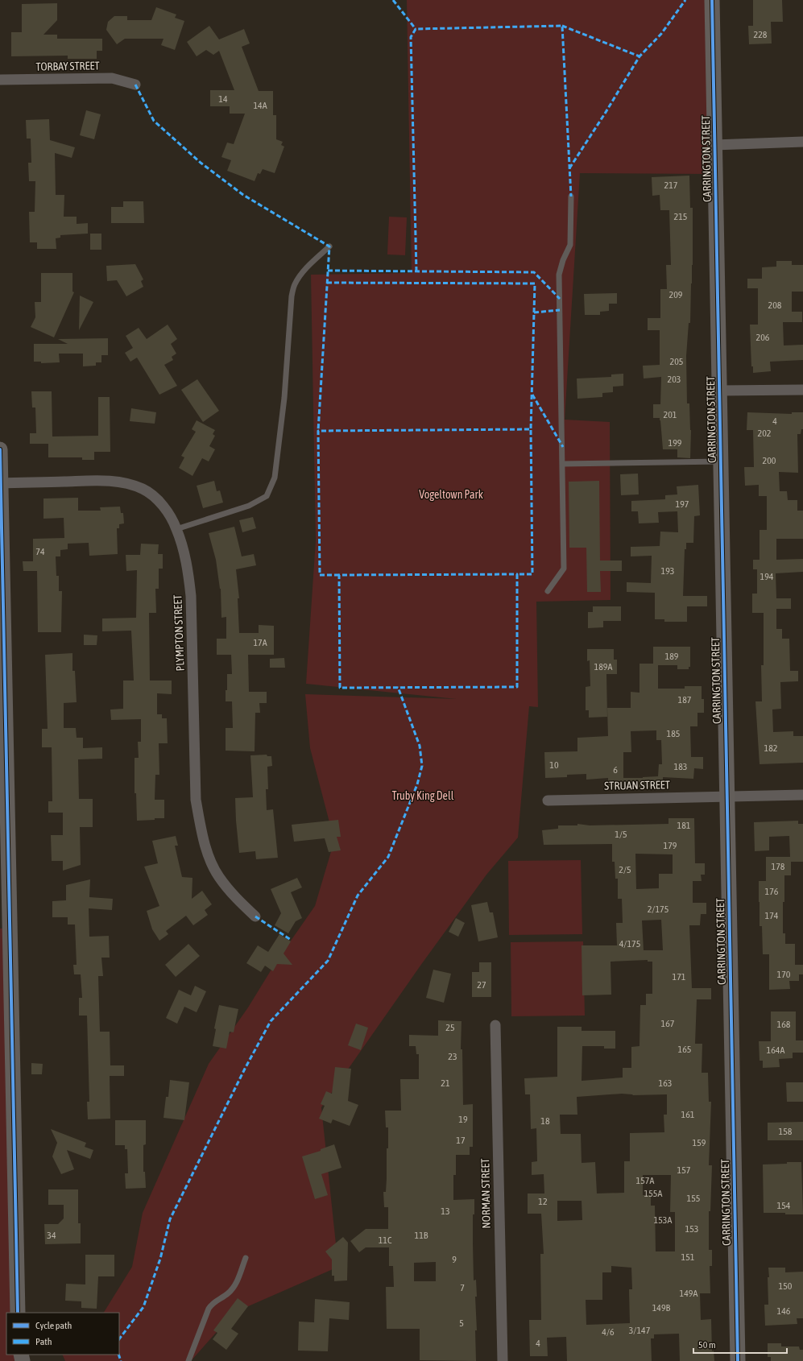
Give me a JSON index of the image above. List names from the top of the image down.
{
  "streets": {
    "main road": ["CARRINGTON STREET"],
    "street": [
      "TORBAY STREET",
      "PLYMPTON STREET",
      "STRUAN STREET",
      "NORMAN STREET"
    ]
  },
  "crossings": [
    ["CARRINGTON STREET", "STRUAN STREET"]
  ],
  "parks": ["Vogeltown Park", "Truby King Dell"],
  "house_numbers": [
    "228",
    "14",
    "14A",
    "217",
    "215",
    "209",
    "208",
    "206",
    "205",
    "203",
    "201",
    "4",
    "202",
    "199",
    "200",
    "197",
    "74",
    "193",
    "194",
    "17A",
    "189",
    "189A",
    "187",
    "185",
    "182",
    "10",
    "183",
    "6",
    "181",
    "1/5",
    "179",
    "178",
    "2/5",
    "176",
    "2/175",
    "174",
    "4/175",
    "170",
    "171",
    "27",
    "167",
    "168",
    "25",
    "165",
    "164A",
    "23",
    "21",
    "163",
    "161",
    "19",
    "18",
    "158",
    "17",
    "159",
    "157",
    "157A",
    "155A",
    "155",
    "12",
    "154",
    "13",
    "153A",
    "153",
    "34",
    "11B",
    "11C",
    "151",
    "9",
    "150",
    "7",
    "149A",
    "149B",
    "146",
    "5",
    "3/147",
    "4/6",
    "4"
  ],
  "legend": ["Cycle path", "Path"],
  "scale_bar": "50 m"
}
